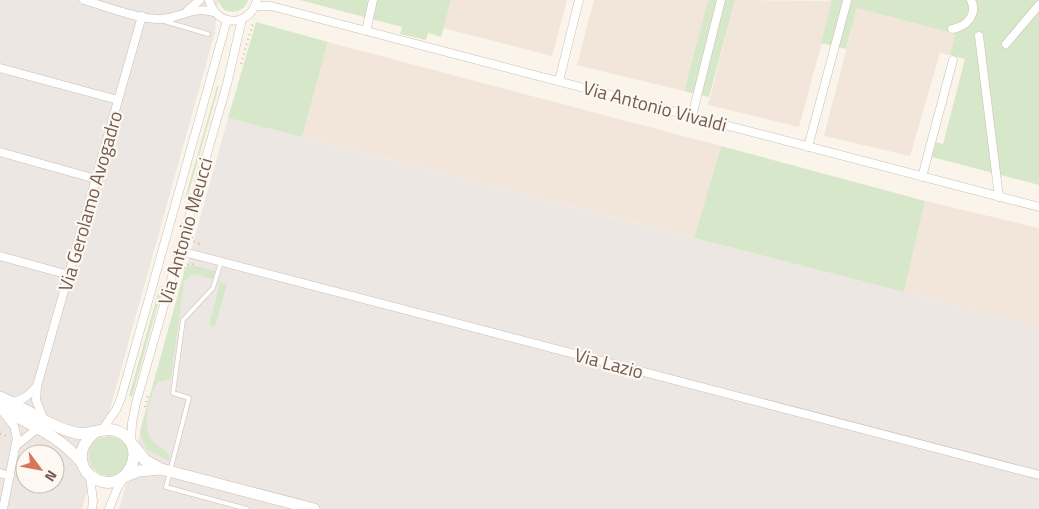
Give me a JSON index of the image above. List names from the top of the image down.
{
  "streets": {
    "street": [
      "Via Antonio Vivaldi",
      "Via Gerolamo Avogadro",
      "Via Antonio Meucci",
      "Via Lazio"
    ]
  },
  "crossings": [
    ["Via Antonio Meucci", "Via Lazio"]
  ],
  "north": "bottom right"
}
